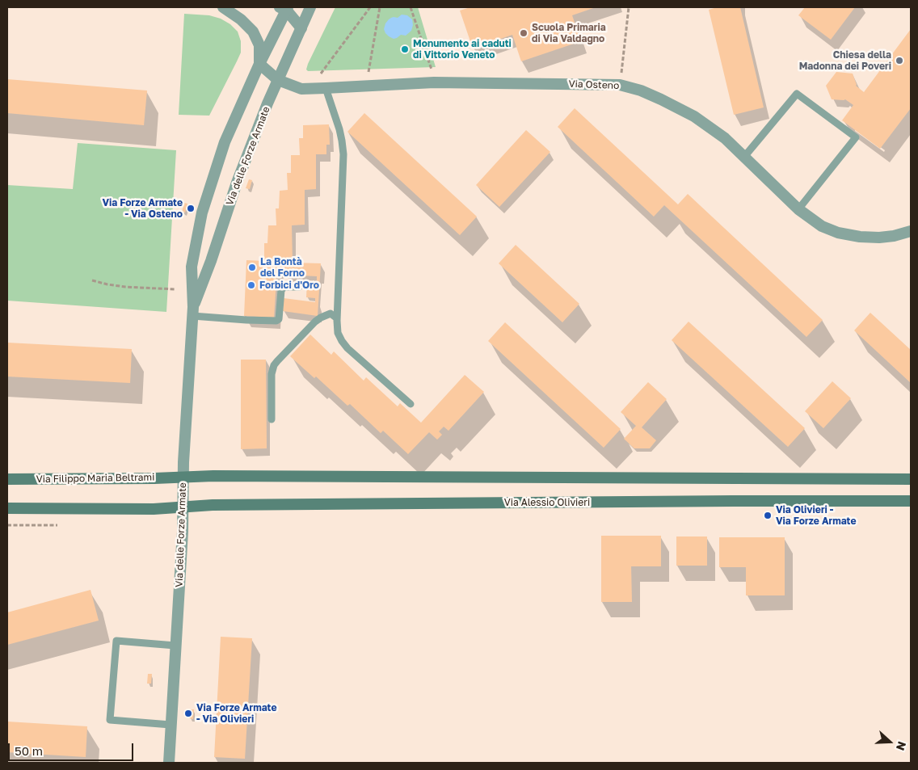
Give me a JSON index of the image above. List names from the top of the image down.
{
  "streets": {
    "main road": ["Via Filippo Maria Beltrami", "Via Alessio Olivieri"],
    "street": ["Via Osteno", "Via delle Forze Armate"]
  },
  "crossings": [
    ["Via Osteno", "Via delle Forze Armate"],
    ["Via delle Forze Armate", "Via Filippo Maria Beltrami"],
    ["Via delle Forze Armate", "Via Alessio Olivieri"]
  ],
  "places": [
    "Scuola Primaria di Via Valdagno",
    "Monumento ai caduti di Vittorio Veneto",
    "Chiesa della Madonna dei Poveri",
    "Via Forze Armate - Via Osteno",
    "La Bontà del Forno",
    "Forbici d'Oro",
    "Via Olivieri - Via Forze Armate",
    "Via Forze Armate - Via Olivieri"
  ],
  "scale_bar": "50 m",
  "north": "right"
}
